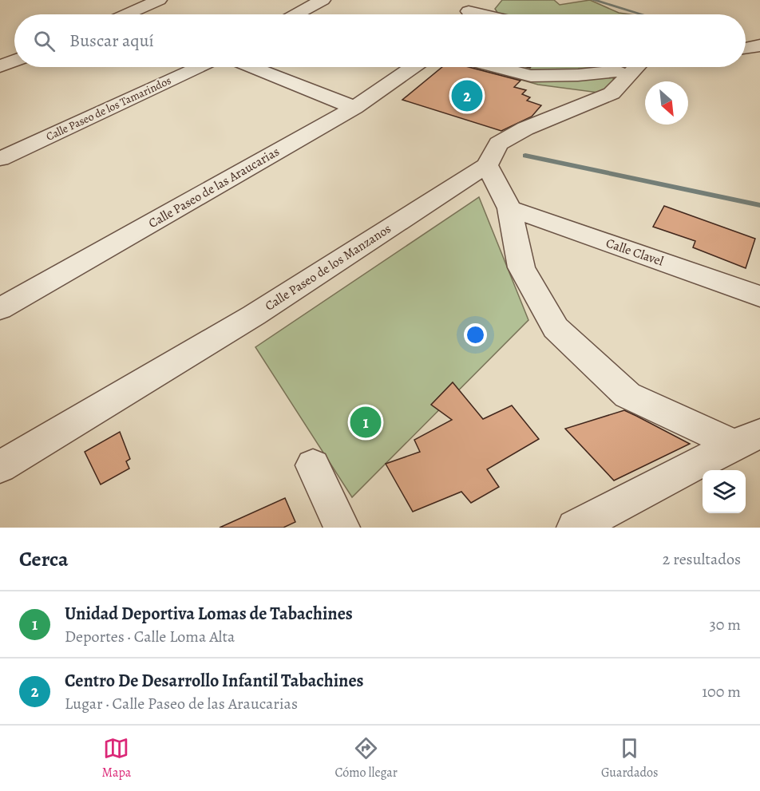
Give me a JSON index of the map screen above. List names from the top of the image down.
{
  "streets": {
    "street": [
      "Calle Paseo de los Tamarindos",
      "Calle Paseo de las Araucarias",
      "Calle Clavel",
      "Calle Paseo de los Manzanos"
    ]
  },
  "north": "bottom right",
  "page": {
    "search": "Buscar aquí",
    "pins": ["2", "1"],
    "heading": ["Cerca", "2 resultados"],
    "list": [
      {
        "mark": "1",
        "name": "Unidad Deportiva Lomas de Tabachines",
        "note": "Deportes · Calle Loma Alta",
        "value": "30 m"
      },
      {
        "mark": "2",
        "name": "Centro De Desarrollo Infantil Tabachines",
        "note": "Lugar · Calle Paseo de las Araucarias",
        "value": "100 m"
      }
    ],
    "nav": ["Mapa", "Cómo llegar", "Guardados"]
  }
}
